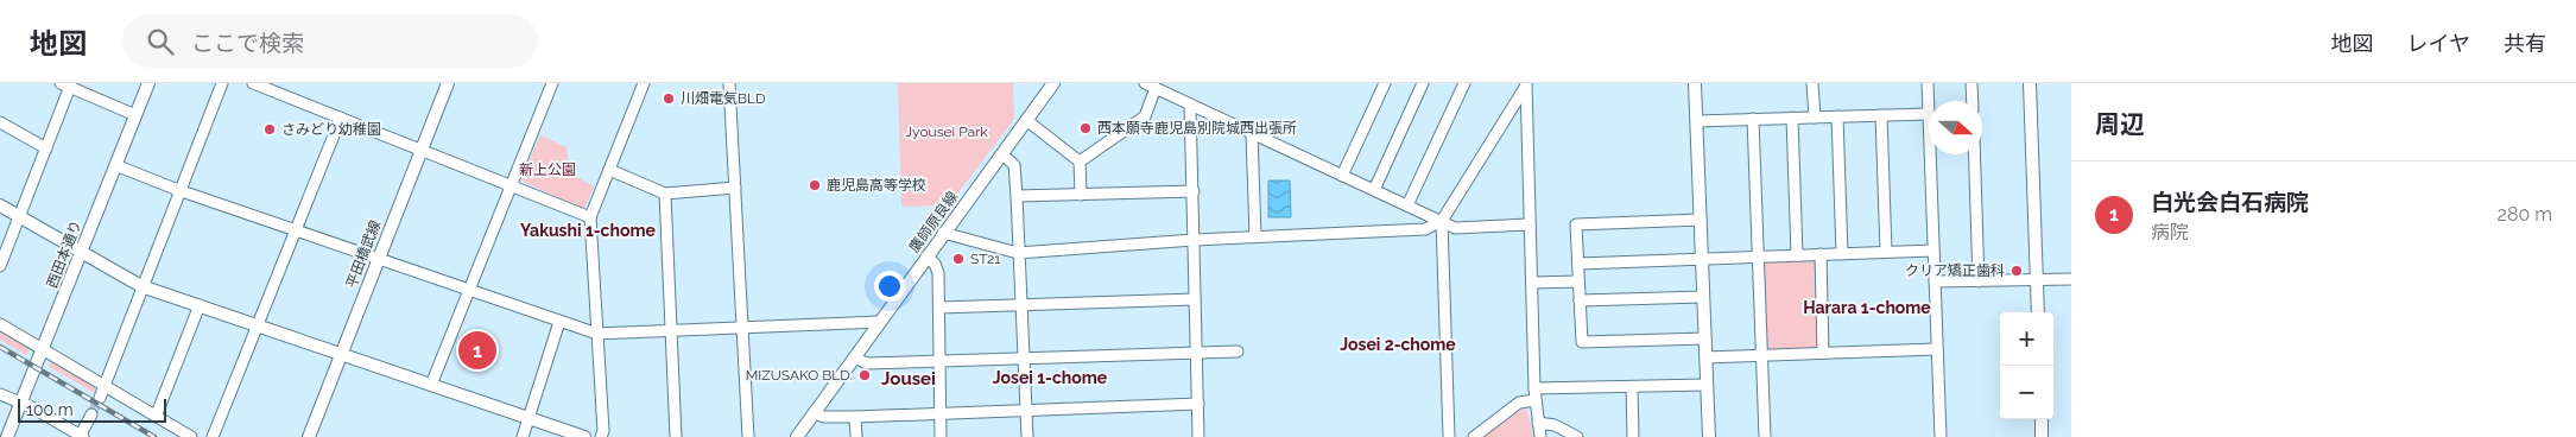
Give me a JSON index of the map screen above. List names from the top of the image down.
{
  "streets": {
    "street": ["鷹師原良線", "西田本通り", "平田橋武線"]
  },
  "districts": [
    "Yakushi 1-chome",
    "Harara 1-chome",
    "Josei 2-chome",
    "Josei 1-chome",
    "Jousei"
  ],
  "parks": ["Jyousei Park", "新上公園"],
  "places": [
    "川畑電気BLD",
    "西本願寺鹿児島別院城西出張所",
    "さみどり幼稚園",
    "鹿児島高等学校",
    "ST21",
    "クリア矯正歯科",
    "MIZUSAKO BLD."
  ],
  "scale_bar": "100 m",
  "north": "right",
  "page": {
    "header": "地図",
    "search": "ここで検索",
    "nav": ["地図", "レイヤ", "共有"],
    "heading": "周辺",
    "list": [
      {
        "mark": "1",
        "name": "白光会白石病院",
        "note": "病院",
        "value": "280 m"
      }
    ],
    "map_buttons": ["+", "−"],
    "pins": "1",
    "scale": "100 m"
  }
}
